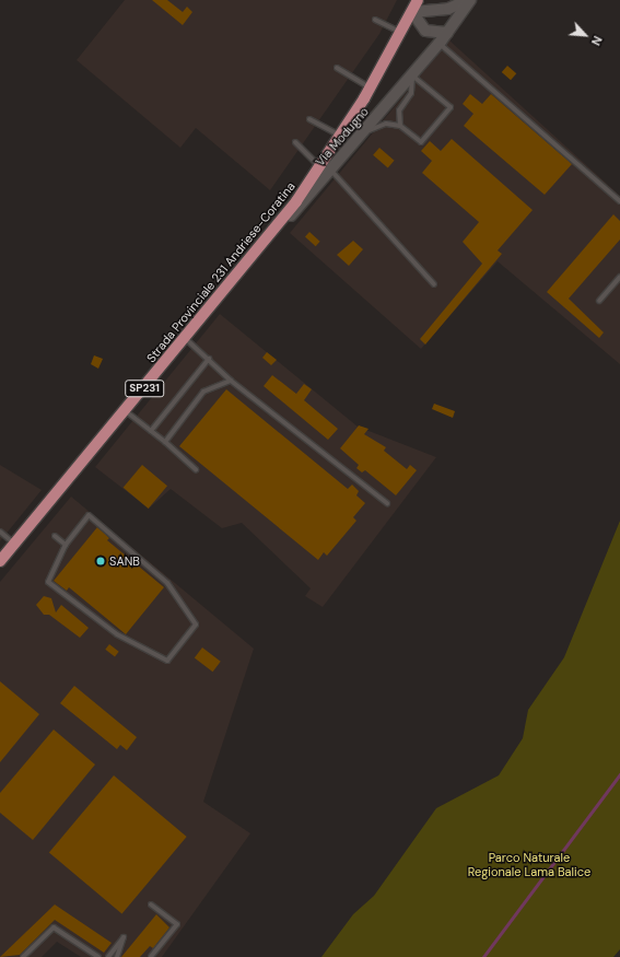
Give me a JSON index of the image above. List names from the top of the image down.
{
  "streets": {
    "main road": ["Strada Provinciale 231 Andriese-Coratina", "SP231"],
    "street": ["Via Modugno"]
  },
  "crossings": [
    ["Via Modugno", "Strada Provinciale 231 Andriese-Coratina"]
  ],
  "parks": ["Parco Naturale Regionale Lama Balice"],
  "places": ["SANB"],
  "north": "bottom right"
}
